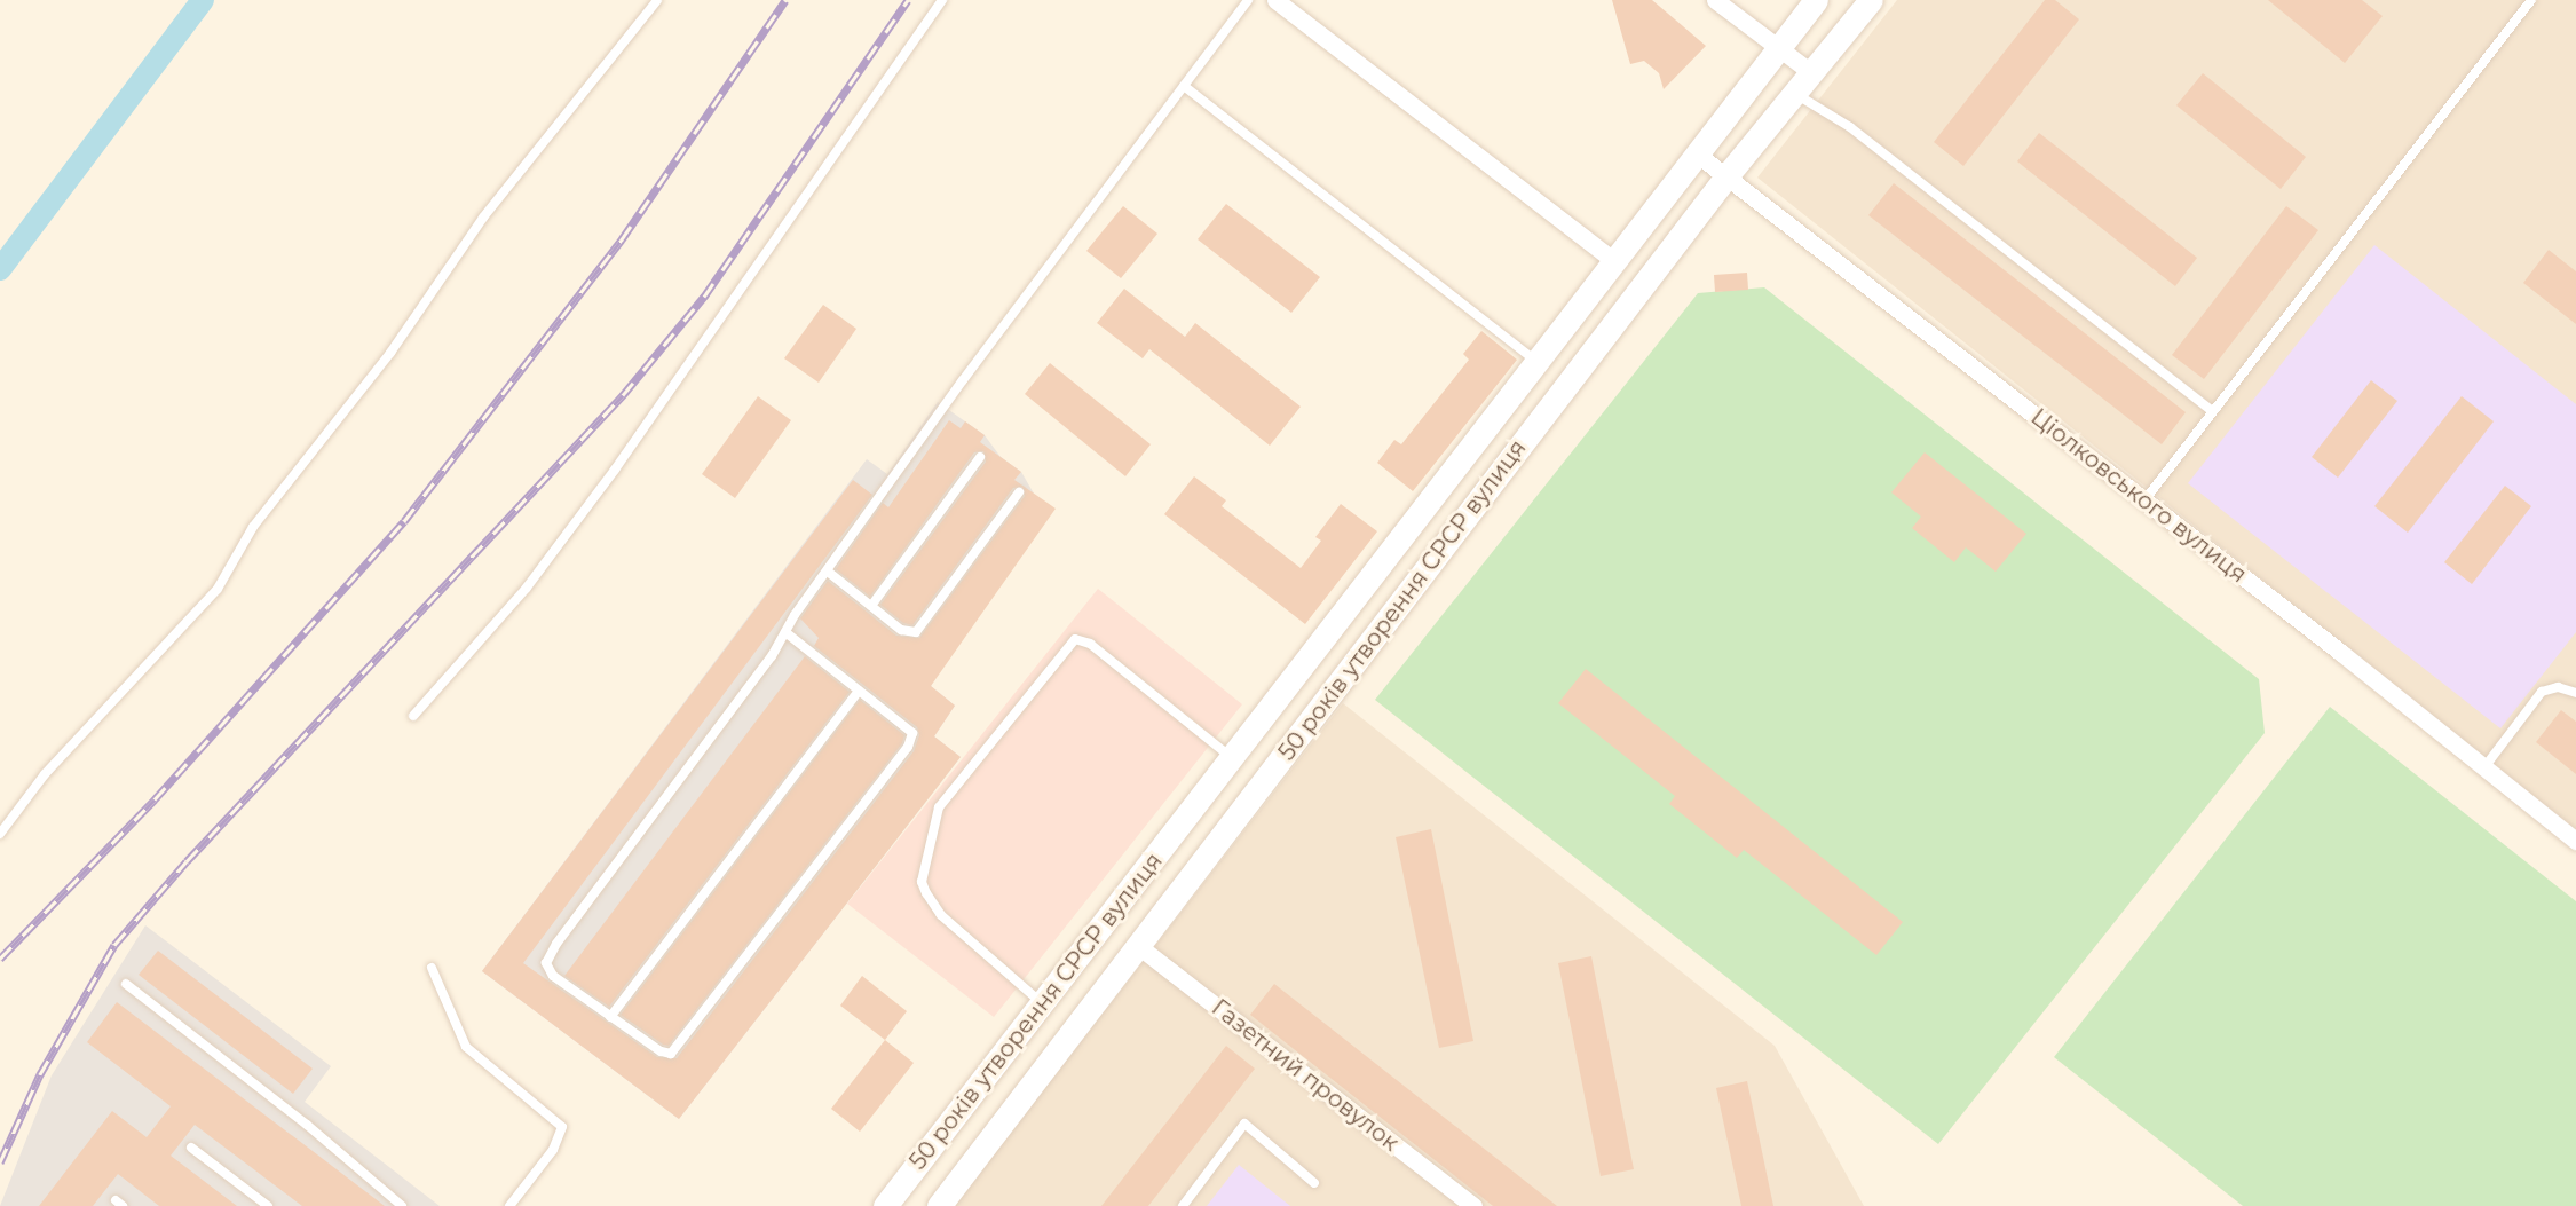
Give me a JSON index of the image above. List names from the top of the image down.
{
  "streets": {
    "main road": ["50 років утворення СРСР вулиця"],
    "street": ["Ціолковського вулиця", "Газетний провулок"]
  },
  "crossings": [
    ["Ціолковського вулиця", "50 років утворення СРСР вулиця"],
    ["50 років утворення СРСР вулиця", "Газетний провулок"]
  ]
}
